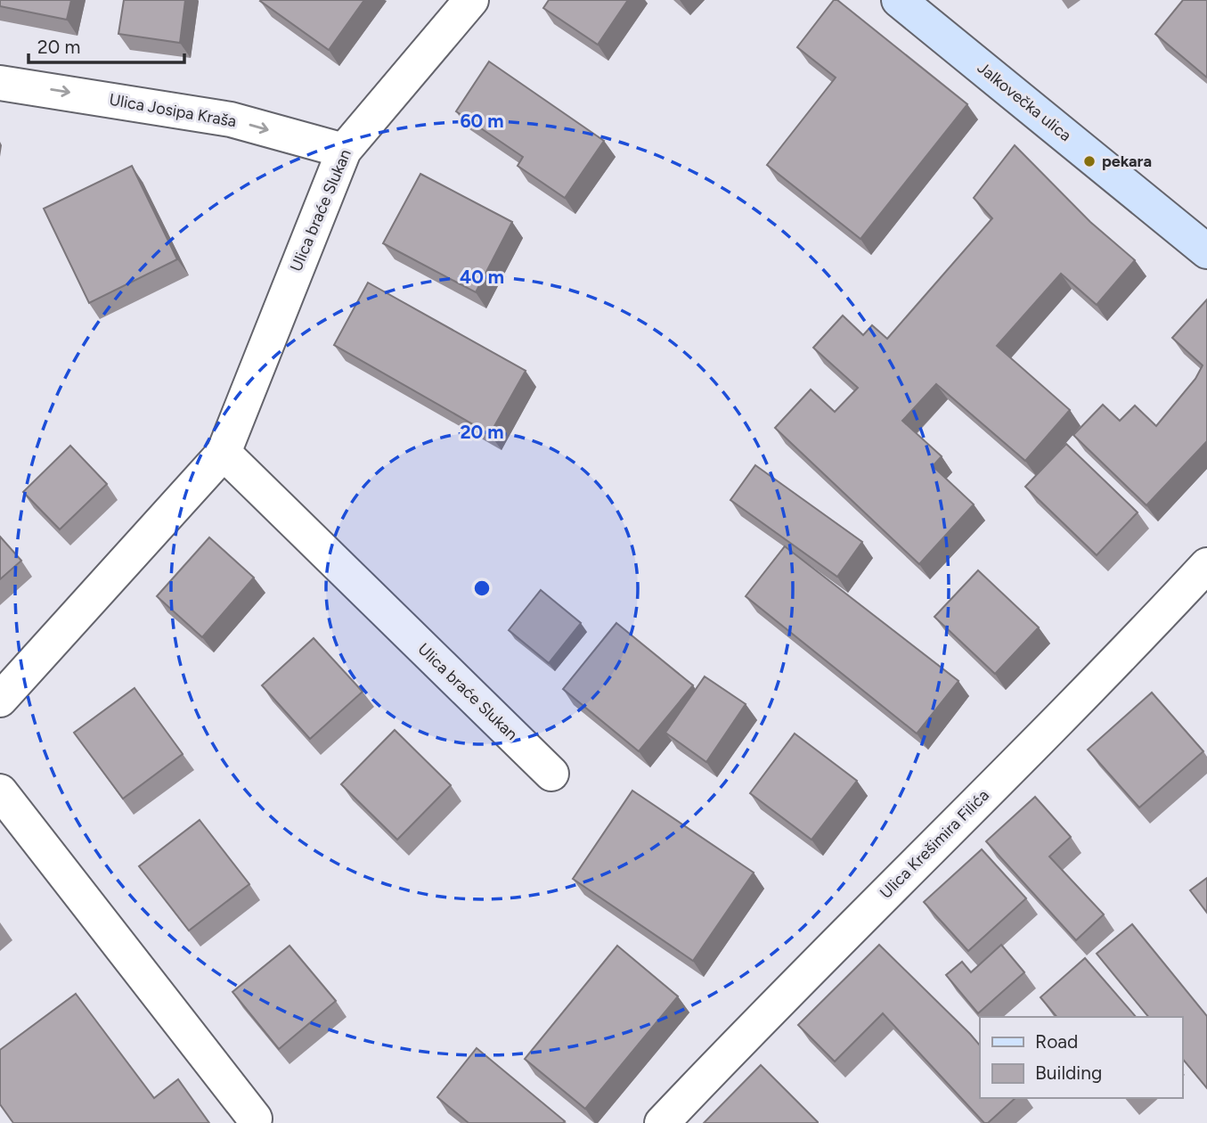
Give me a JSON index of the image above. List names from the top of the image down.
{
  "streets": {
    "main road": ["Jalkovečka ulica"],
    "street": ["Ulica Josipa Kraša", "Ulica braće Slukan", "Ulica Krešimira Filića"]
  },
  "crossings": [
    ["Ulica Josipa Kraša", "Ulica braće Slukan"]
  ],
  "one_way": ["Ulica Josipa Kraša"],
  "places": ["pekara"],
  "legend": ["Road", "Building"],
  "scale_bar": "20 m",
  "rings": ["60 m", "40 m", "20 m"]
}
